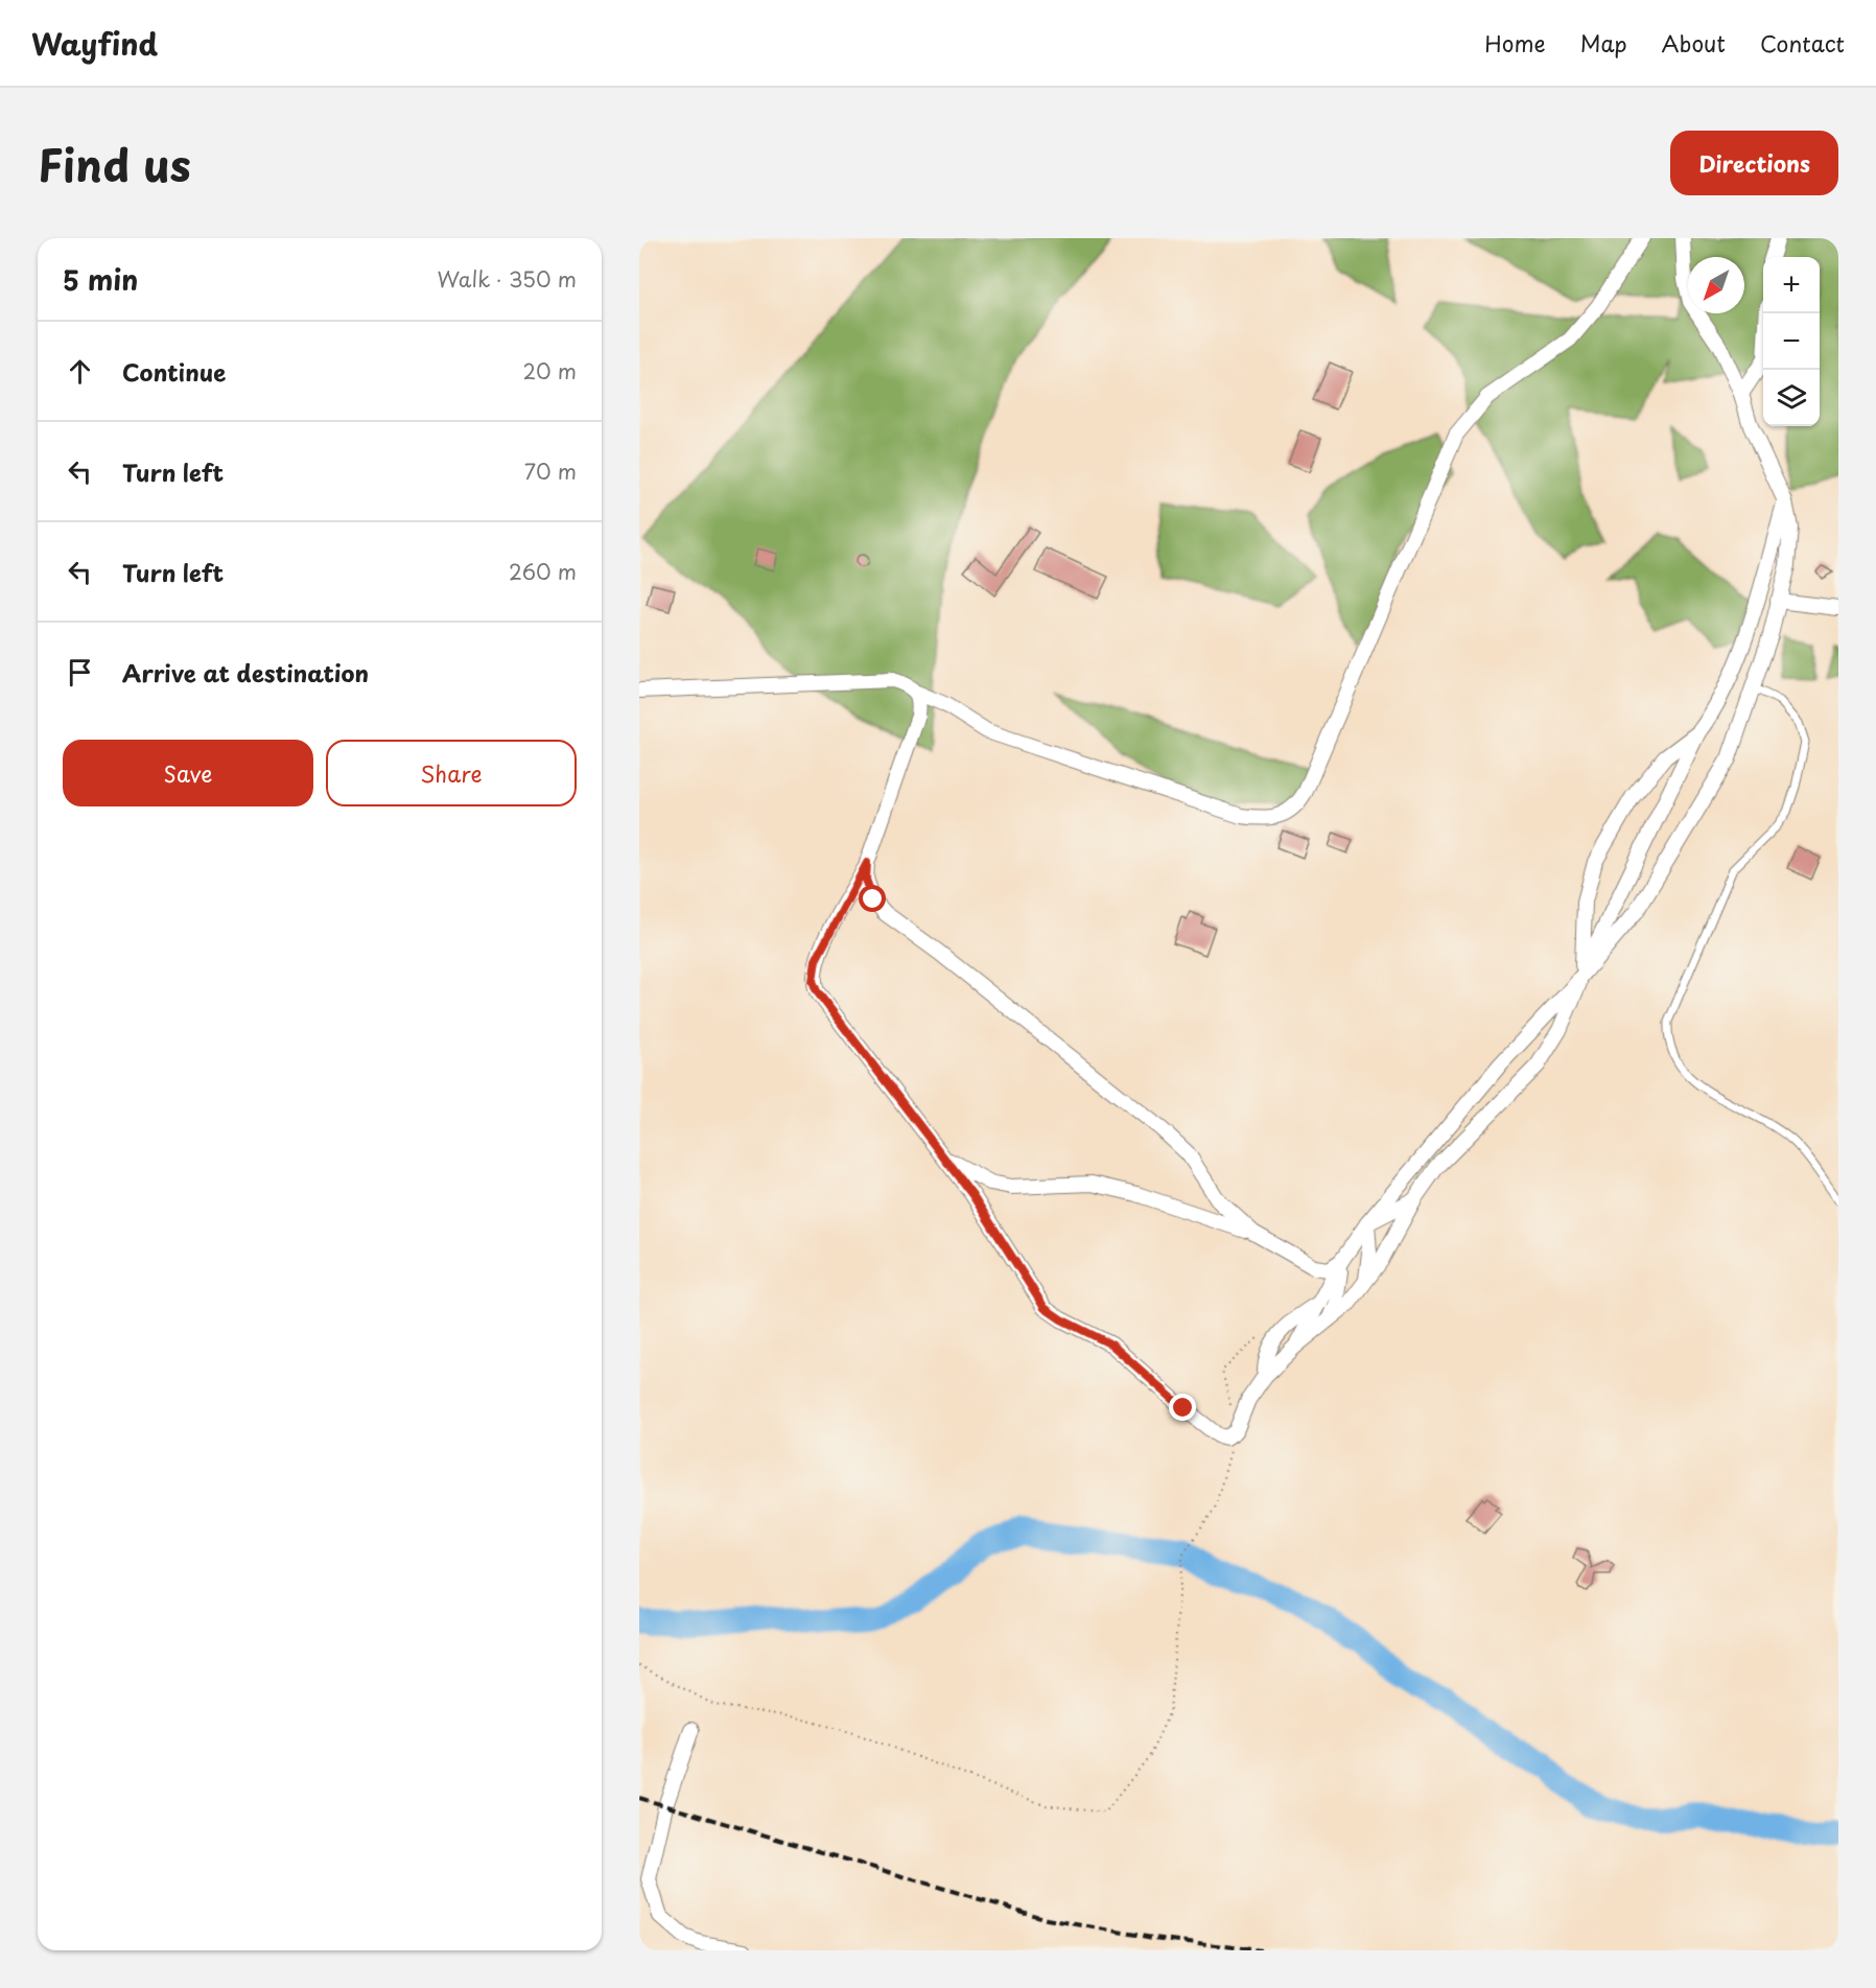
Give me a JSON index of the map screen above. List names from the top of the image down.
{
  "north": "bottom left",
  "page": {
    "header": "Wayfind",
    "nav": [
      "Home",
      "Map",
      "About",
      "Contact"
    ],
    "title": "Find us",
    "buttons": [
      "Directions",
      ["Save", "Share"]
    ],
    "heading": ["5 min", "Walk · 350 m"],
    "map_buttons": ["+", "−"],
    "list": [
      ["Continue", "20 m"],
      ["Turn left", "70 m"],
      ["Turn left", "260 m"],
      "Arrive at destination"
    ]
  }
}
